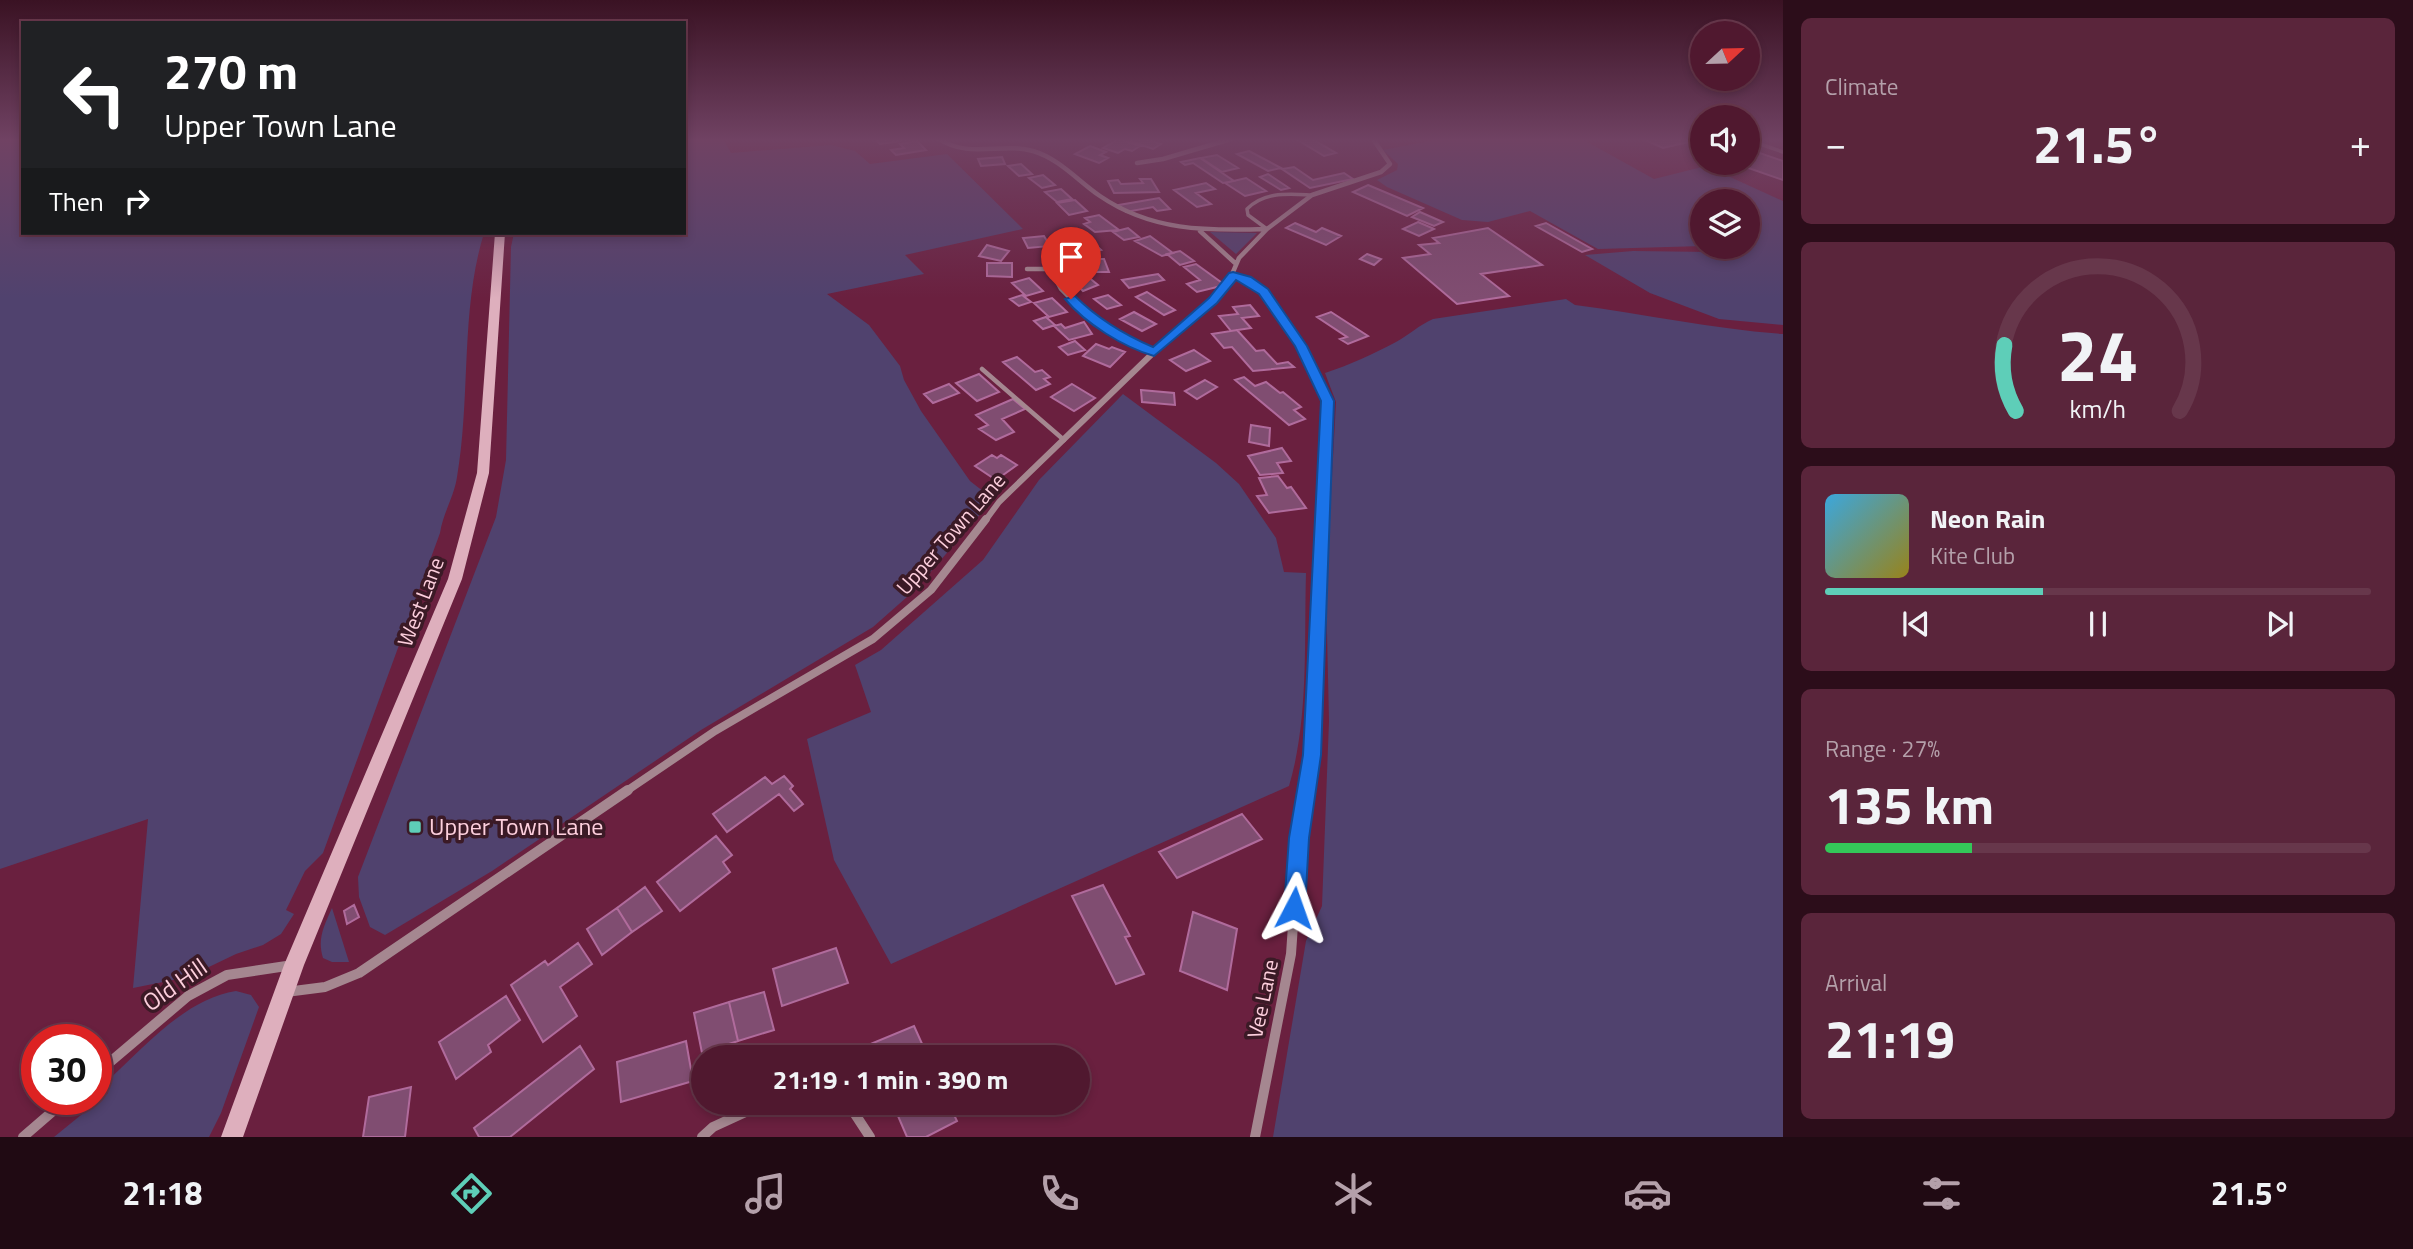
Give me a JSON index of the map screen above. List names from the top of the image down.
{
  "streets": {
    "street": [
      "Upper Town Lane",
      "West Lane",
      "Old Hill",
      "Vee Lane"
    ]
  },
  "crossings": [
    ["Upper Town Lane", "West Lane"],
    ["Upper Town Lane", "Vee Lane"],
    ["West Lane", "Old Hill"]
  ],
  "places": {
    "transit": ["Upper Town Lane"]
  },
  "north": "right",
  "page": {
    "tile": [
      "Climate",
      ["Range · 27%", "135 km"],
      ["Arrival", "21:19"]
    ],
    "turn": ["270 m", "Upper Town Lane"],
    "heat": ["−", "21.5°", "+"],
    "then": "Then",
    "song": ["Neon Rain", "Kite Club"],
    "limit": "30",
    "trip": "21:19 · 1 min · 390 m",
    "tabs": ["21:18", "21.5°"],
    "gauge": ["24", "km/h"]
  }
}
